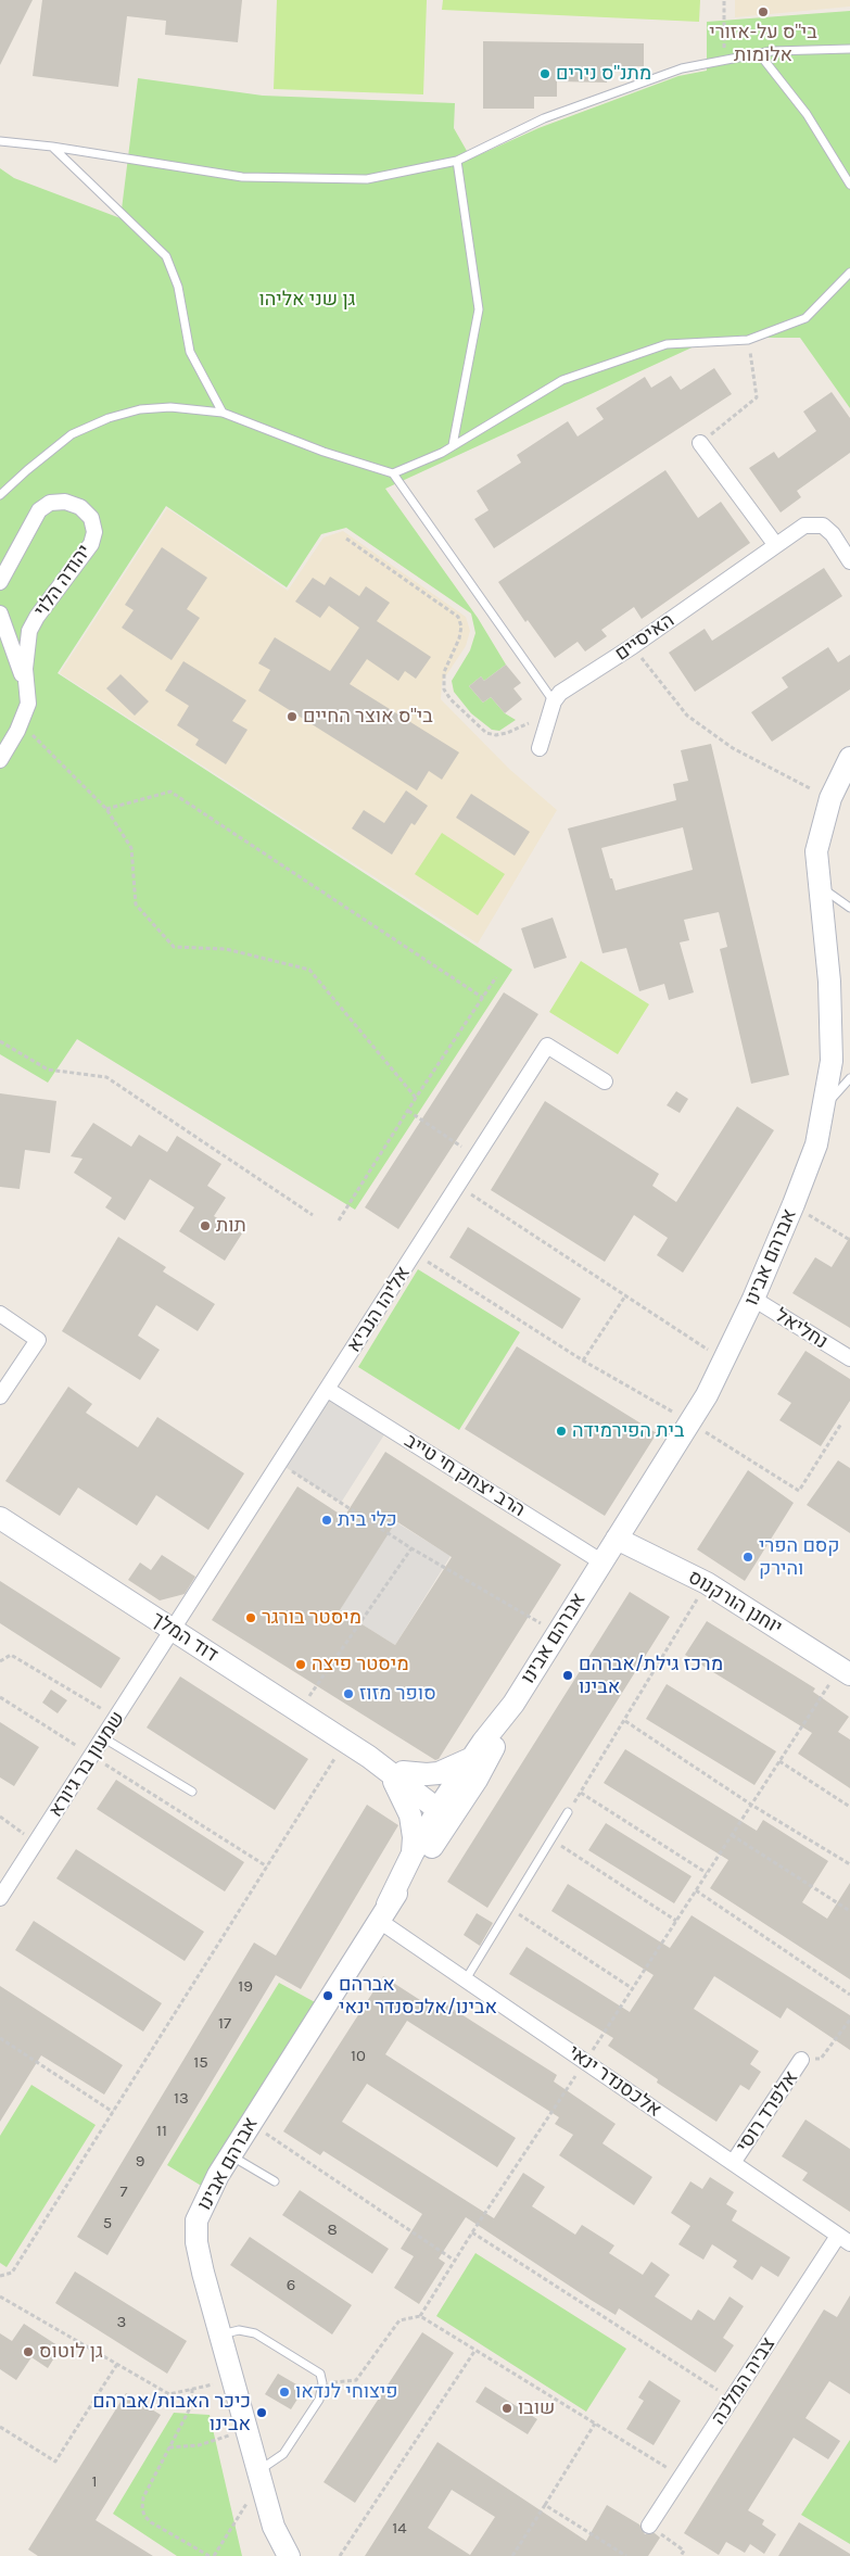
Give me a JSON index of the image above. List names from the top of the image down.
{
  "streets": {
    "street": [
      "יהודה הלוי",
      "האיסיים",
      "אברהם אבינו",
      "אליהו הנביא",
      "נחליאל",
      "הרב יצחק חי טייב",
      "יוחנן הורקנוס",
      "דוד המלך",
      "שמעון בר גיורא",
      "אלכסנדר ינאי",
      "אלפרד רוסי",
      "צביה המלכה"
    ]
  },
  "crossings": [
    ["אברהם אבינו", "נחליאל"],
    ["אברהם אבינו", "הרב יצחק חי טייב"],
    ["אברהם אבינו", "יוחנן הורקנוס"],
    ["אברהם אבינו", "דוד המלך"],
    ["אברהם אבינו", "אלכסנדר ינאי"],
    ["אליהו הנביא", "הרב יצחק חי טייב"],
    ["אליהו הנביא", "דוד המלך"],
    ["אליהו הנביא", "שמעון בר גיורא"],
    ["דוד המלך", "שמעון בר גיורא"],
    ["אלכסנדר ינאי", "אלפרד רוסי"],
    ["אלכסנדר ינאי", "צביה המלכה"]
  ],
  "parks": ["גן שני אליהו"],
  "places": [
    "בי\"ס על-אזורי אלומות",
    "מתנ\"ס נירים",
    "בי\"ס אוצר החיים",
    "תות",
    "בית הפירמידה",
    "כלי בית",
    "קסם הפרי והירק",
    "מיסטר בורגר",
    "מיסטר פיצה",
    "מרכז גילת/אברהם אבינו",
    "סופר מזוז",
    "אברהם אבינו/אלכסנדר ינאי",
    "גן לוטוס",
    "פיצוחי לנדאו",
    "שובו",
    "כיכר האבות/אברהם אבינו"
  ],
  "house_numbers": [
    "19",
    "17",
    "10",
    "15",
    "13",
    "11",
    "9",
    "7",
    "5",
    "8",
    "6",
    "3",
    "1",
    "14"
  ]
}
